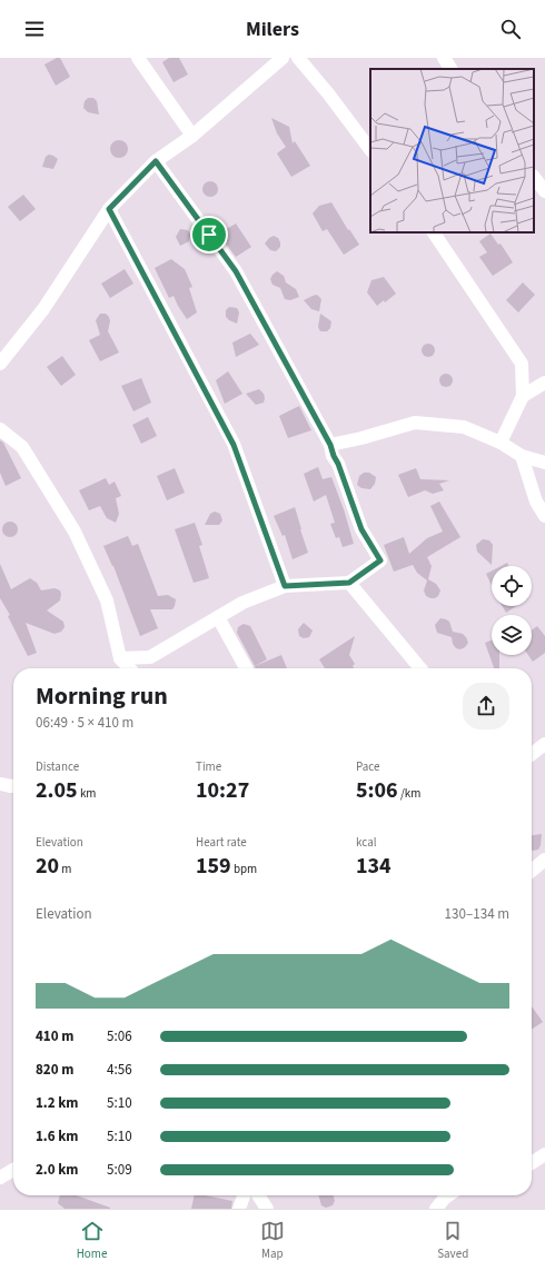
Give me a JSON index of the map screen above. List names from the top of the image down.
{
  "page": {
    "header": "Milers",
    "heading": ["Morning run", "06:49 · 5 × 410 m"],
    "stats": [
      ["Distance", "2.05 km"],
      ["Time", "10:27"],
      ["Pace", "5:06 /km"],
      ["Elevation", "20 m"],
      ["Heart rate", "159 bpm"],
      ["kcal", "134"]
    ],
    "chart": ["Elevation", "130–134 m"],
    "list": [
      {
        "name": "410 m",
        "note": "5:06"
      },
      {
        "name": "820 m",
        "note": "4:56"
      },
      {
        "name": "1.2 km",
        "note": "5:10"
      },
      {
        "name": "1.6 km",
        "note": "5:10"
      },
      {
        "name": "2.0 km",
        "note": "5:09"
      }
    ],
    "tabs": ["Home", "Map", "Saved"]
  }
}
